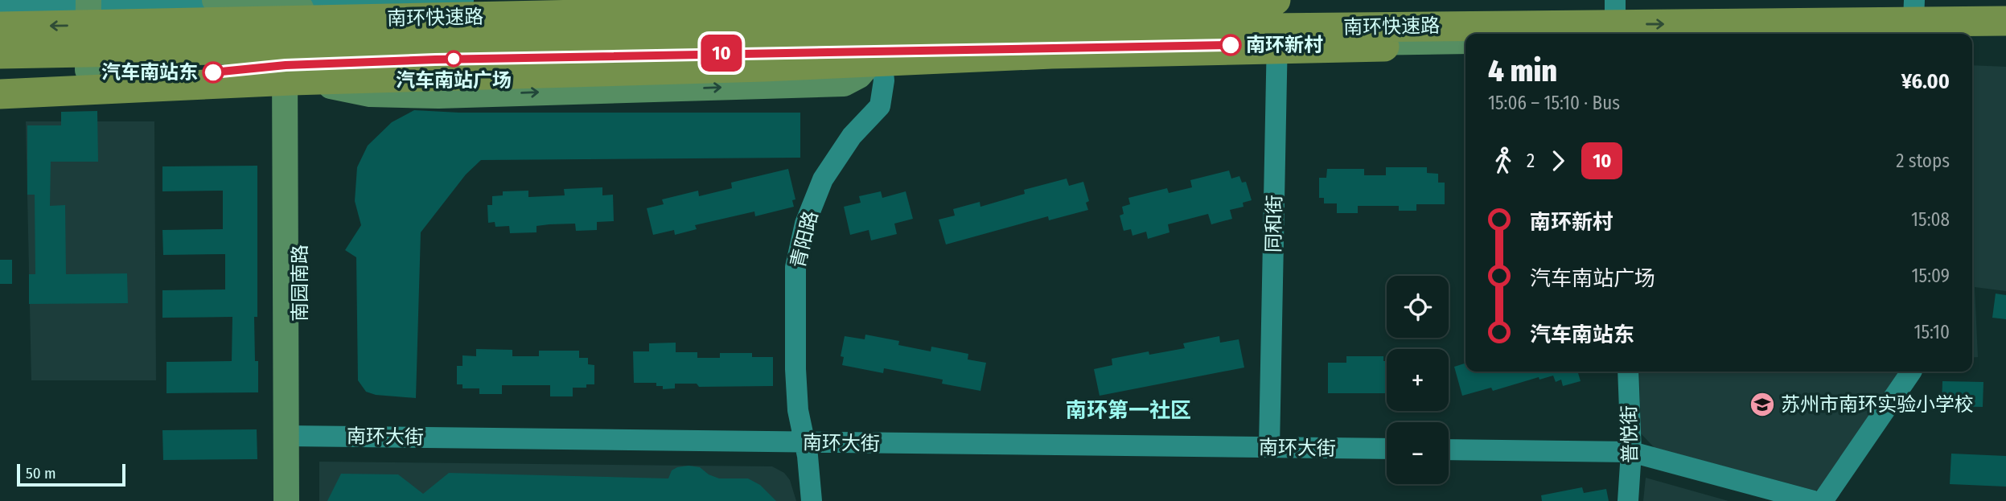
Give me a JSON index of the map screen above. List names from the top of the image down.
{
  "streets": {
    "highway": ["南环快速路"],
    "main road": ["南园南路"],
    "street": [
      "同和街",
      "青阳路",
      "普悦街",
      "南环大街"
    ]
  },
  "crossings": [
    ["南环快速路", "同和街"],
    ["同和街", "南环大街"],
    ["青阳路", "南环大街"],
    ["南园南路", "南环大街"]
  ],
  "districts": ["南环第一社区"],
  "places": {
    "other": ["南环新村", "汽车南站广场", "汽车南站东"],
    "school or university": ["苏州市南环实验小学校"]
  },
  "lines": ["bus line 10"],
  "scale_bar": "50 m",
  "page": {
    "on_map": "10",
    "heading": ["4 min", "15:06 – 15:10 · Bus", "¥6.00"],
    "legs": ["2", "10", "2 stops"],
    "list": [
      {
        "name": "南环新村",
        "value": "15:08"
      },
      {
        "name": "汽车南站广场",
        "value": "15:09"
      },
      {
        "name": "汽车南站东",
        "value": "15:10"
      }
    ],
    "map_buttons": ["+", "−"],
    "scale": "50 m"
  }
}
